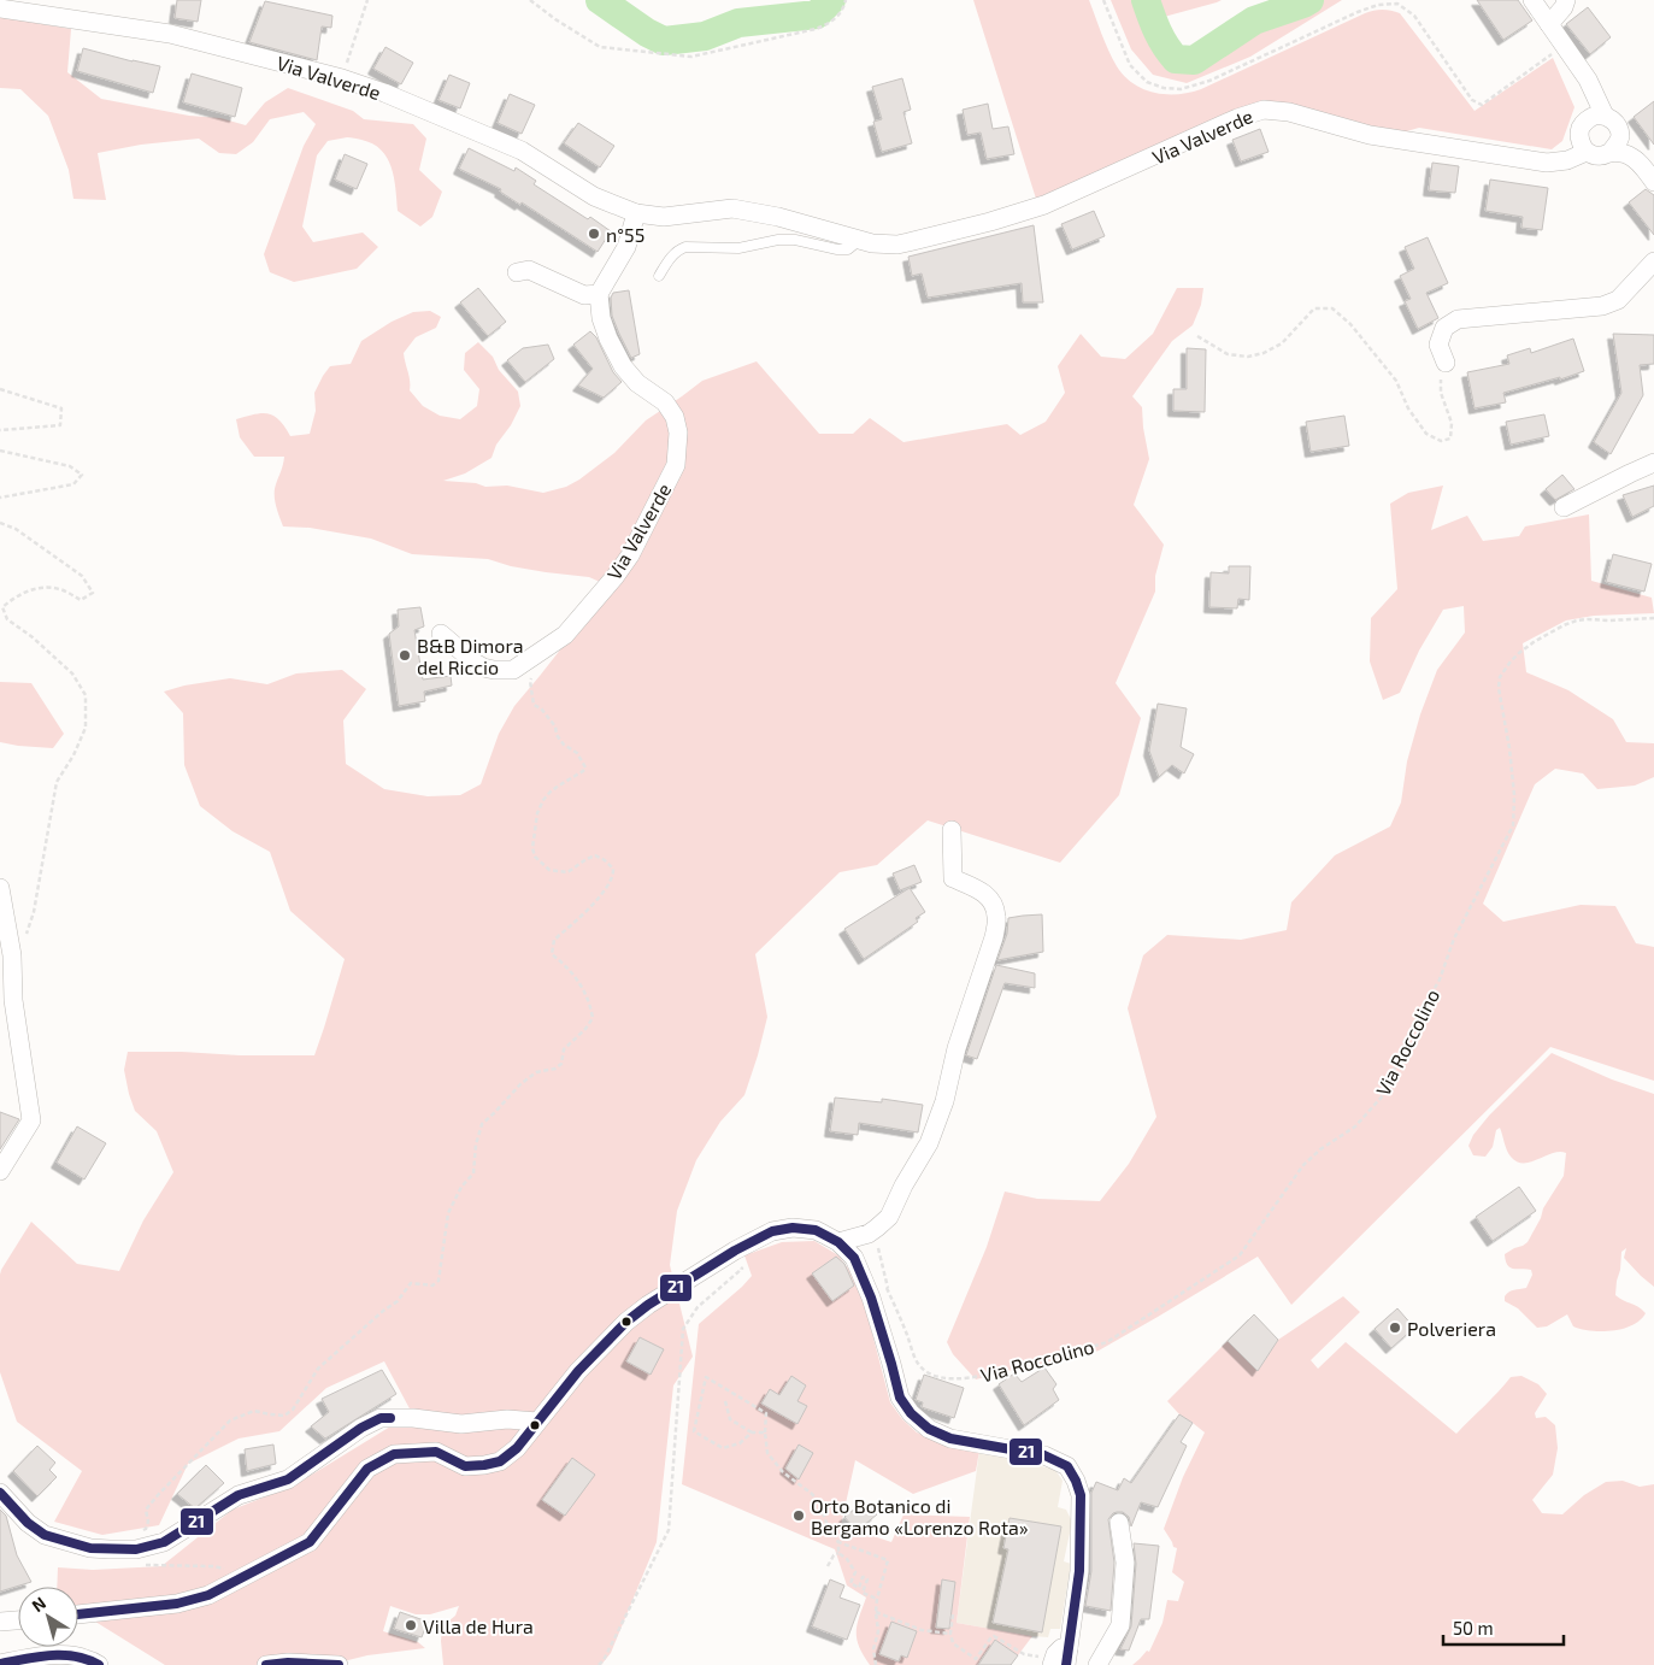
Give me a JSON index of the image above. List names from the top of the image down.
{
  "streets": {
    "street": ["Via Valverde"],
    "path": ["Via Roccolino"]
  },
  "places": [
    "n°55",
    "B&B Dimora del Riccio",
    "Polveriera",
    "Orto Botanico di Bergamo «Lorenzo Rota»",
    "Villa de Hura"
  ],
  "lines": ["transit line 21"],
  "scale_bar": "50 m",
  "north": "top left"
}
